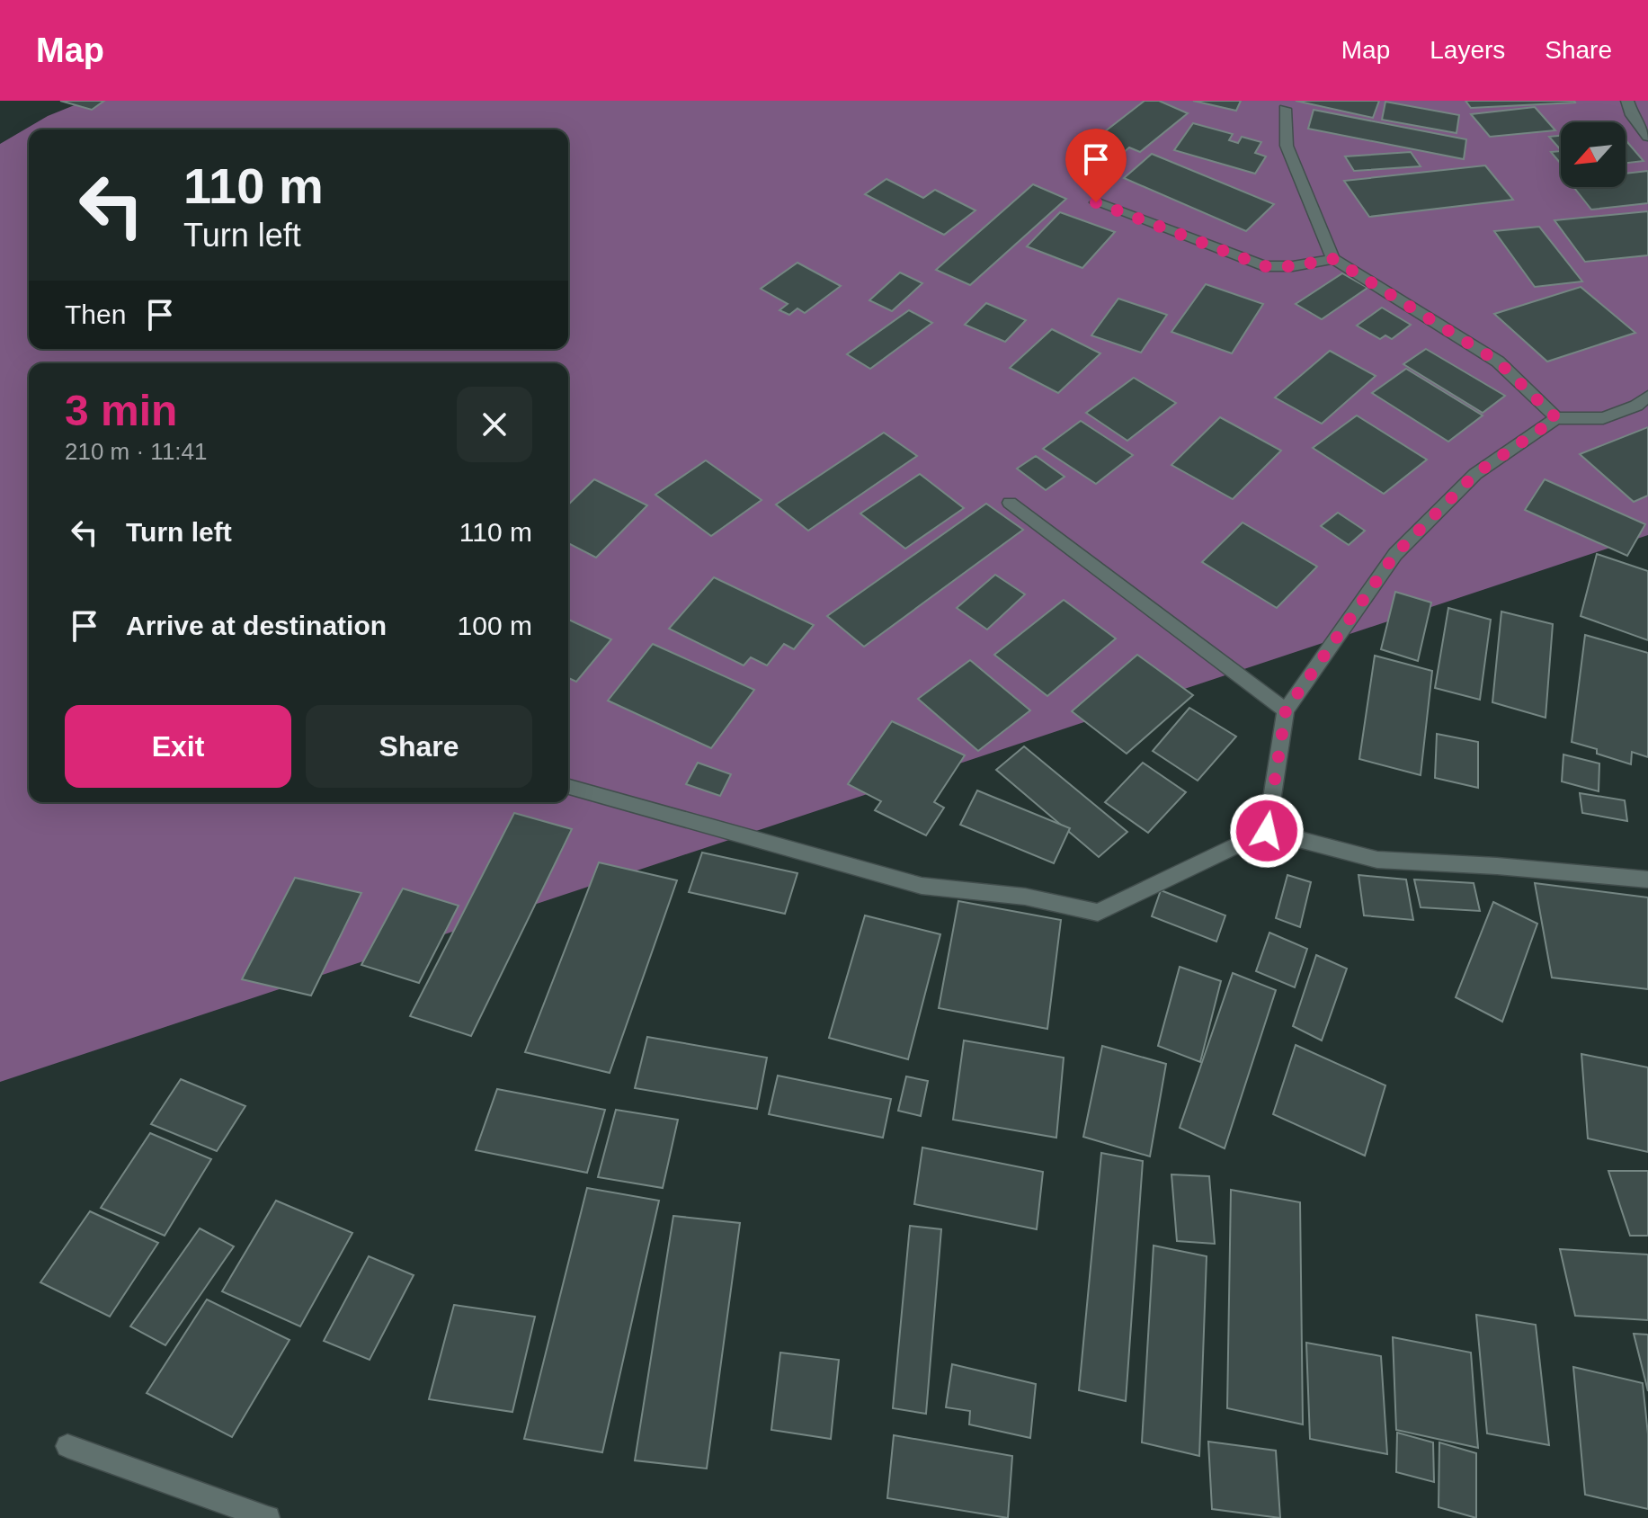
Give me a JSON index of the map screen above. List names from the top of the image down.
{
  "north": "bottom left",
  "page": {
    "header": "Map",
    "nav": ["Map", "Layers", "Share"],
    "turn": ["110 m", "Turn left"],
    "then": "Then",
    "heading": ["3 min", "210 m · 11:41"],
    "list": [
      {
        "name": "Turn left",
        "value": "110 m"
      },
      {
        "name": "Arrive at destination",
        "value": "100 m"
      }
    ],
    "buttons": ["Exit", "Share"]
  }
}
